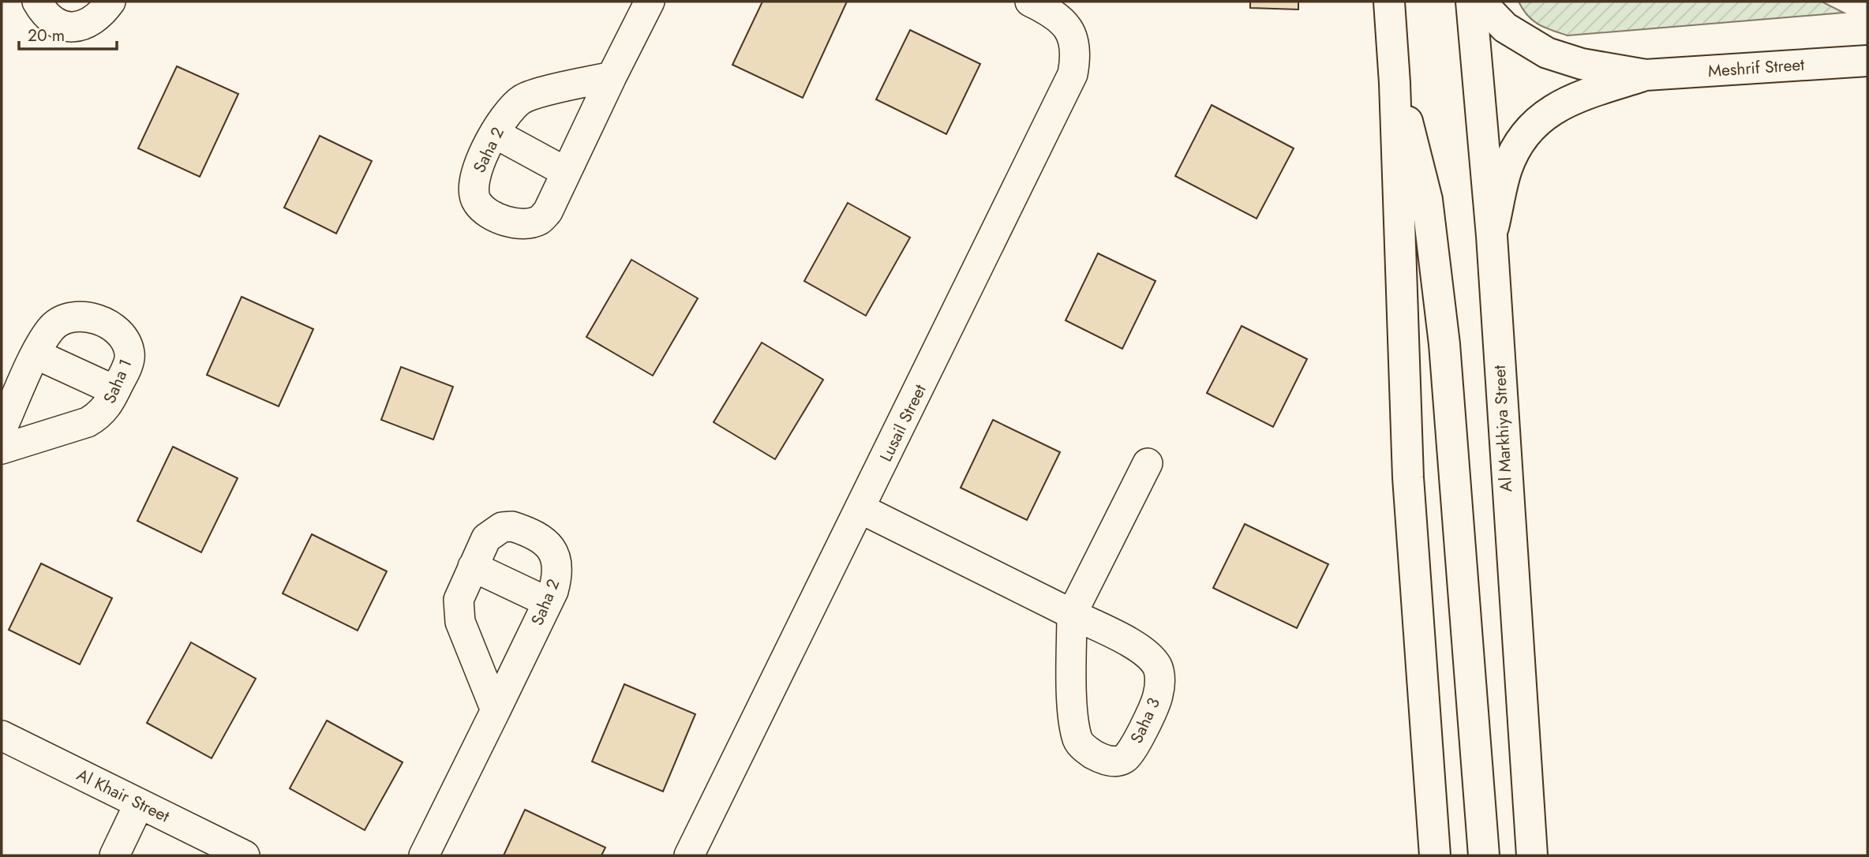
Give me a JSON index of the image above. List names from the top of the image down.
{
  "streets": {
    "main road": ["Meshrif Street", "Al Markhiya Street"],
    "street": [
      "Saha 2",
      "Saha 1",
      "Lusail Street",
      "Saha 3",
      "Al Khair Street"
    ]
  },
  "crossings": [
    ["Meshrif Street", "Al Markhiya Street"],
    ["Lusail Street", "Saha 3"]
  ],
  "scale_bar": "20 m"
}
